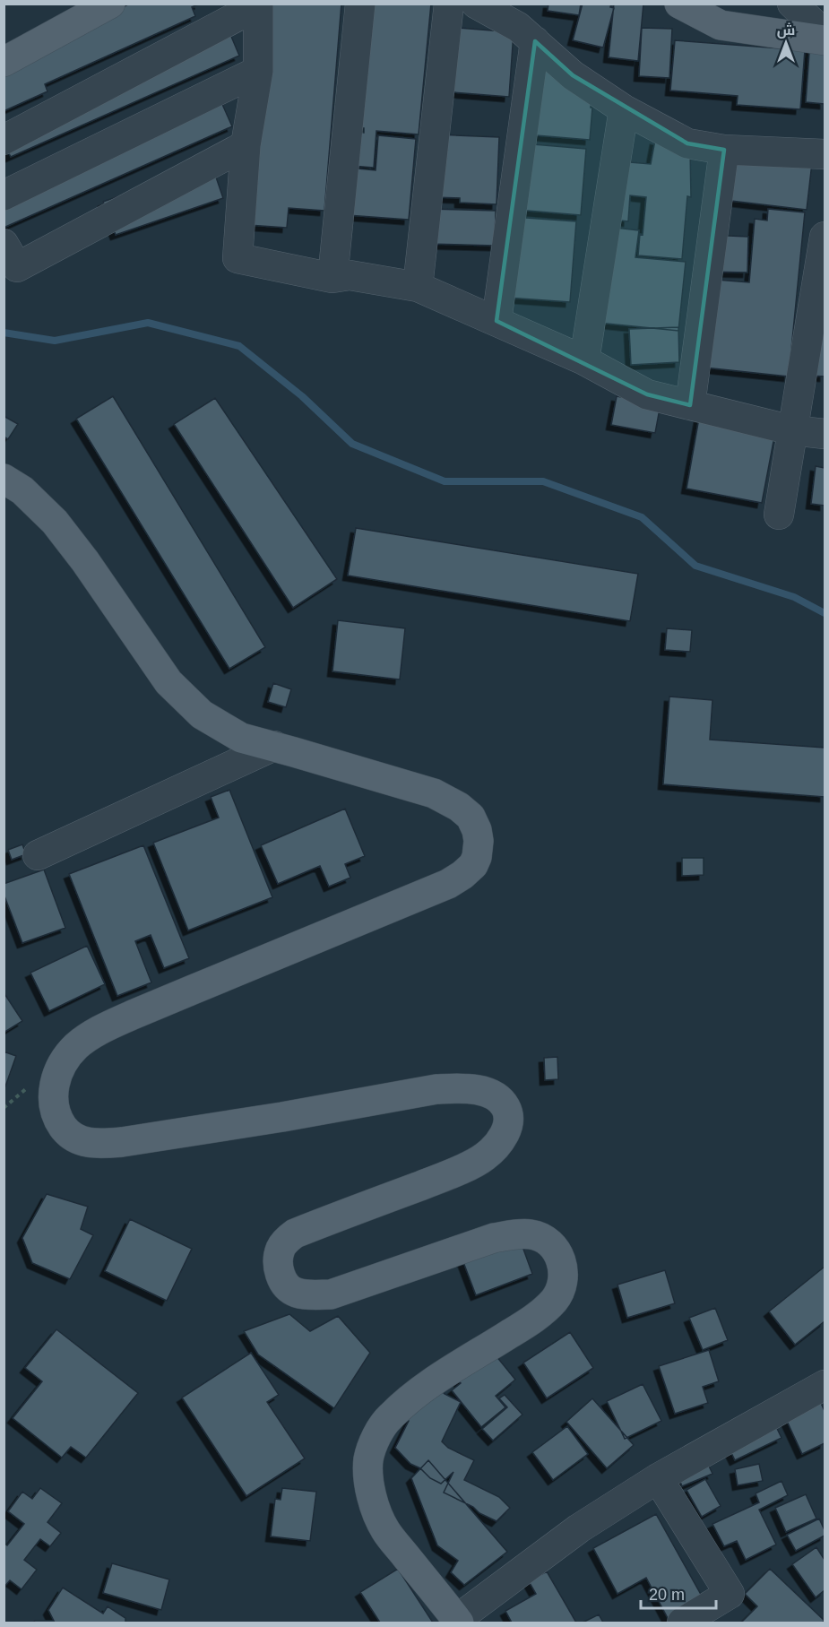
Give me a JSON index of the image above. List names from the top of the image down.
{
  "scale_bar": "20 m",
  "north": "top"
}
